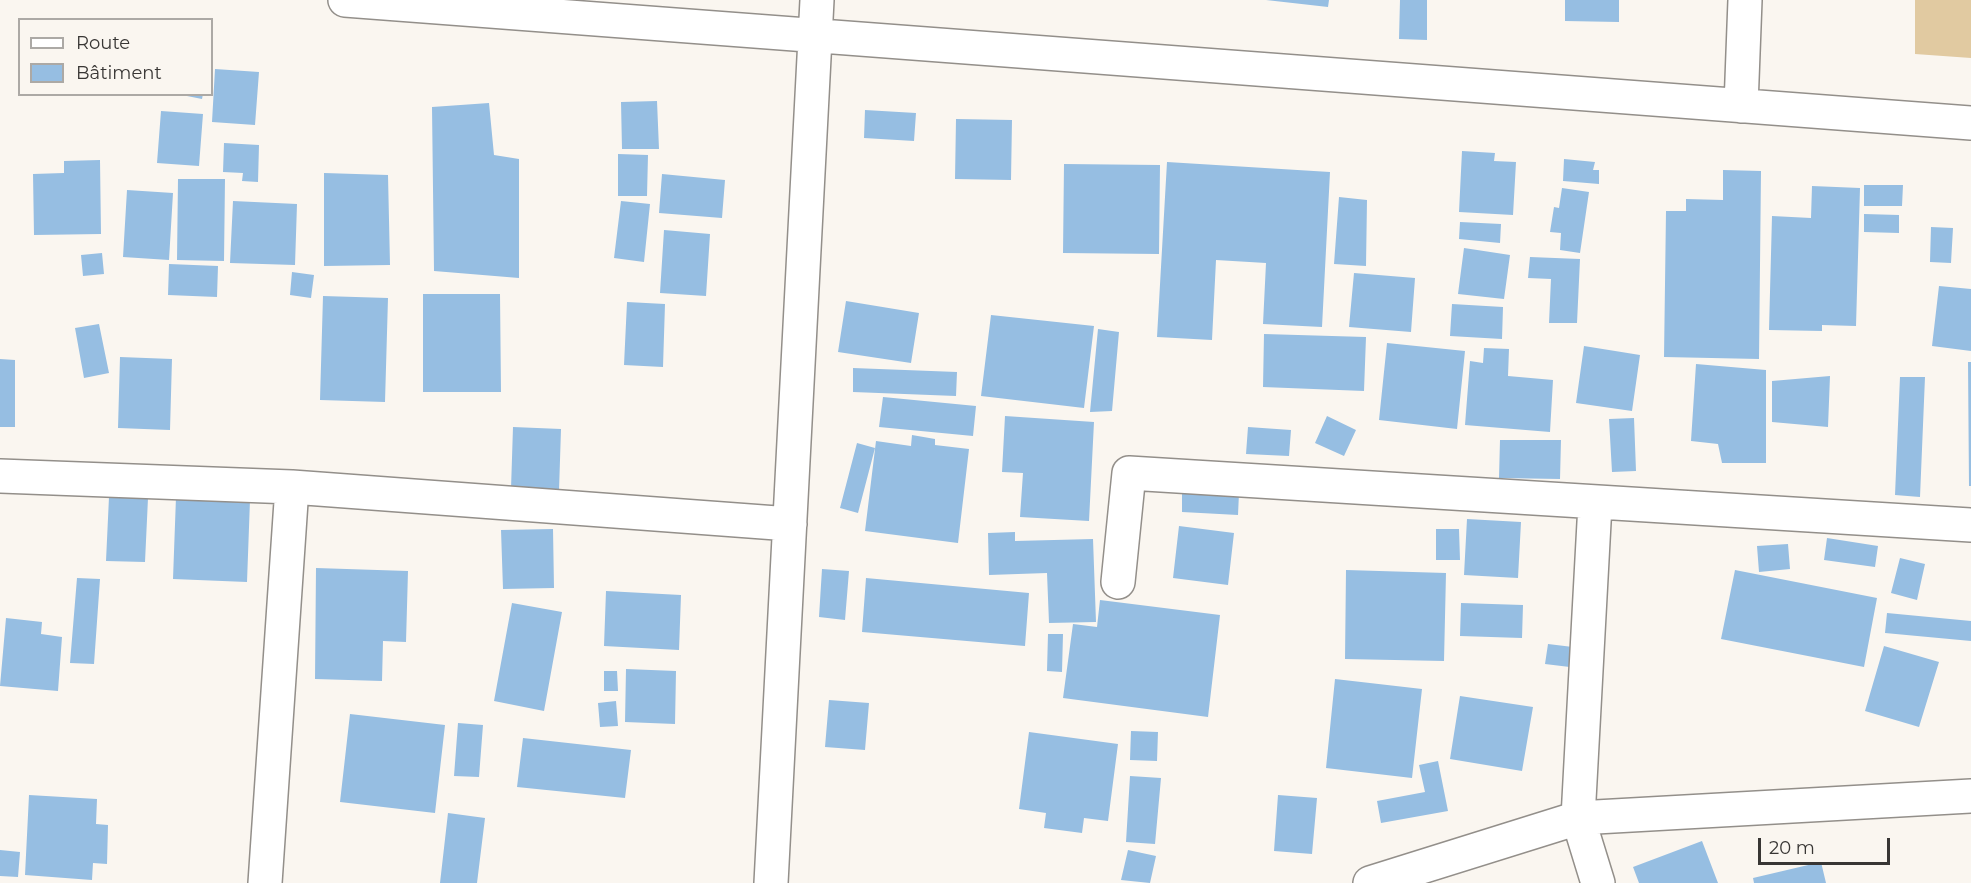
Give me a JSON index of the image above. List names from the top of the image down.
{
  "legend": ["Route", "Bâtiment"],
  "scale_bar": "20 m"
}
